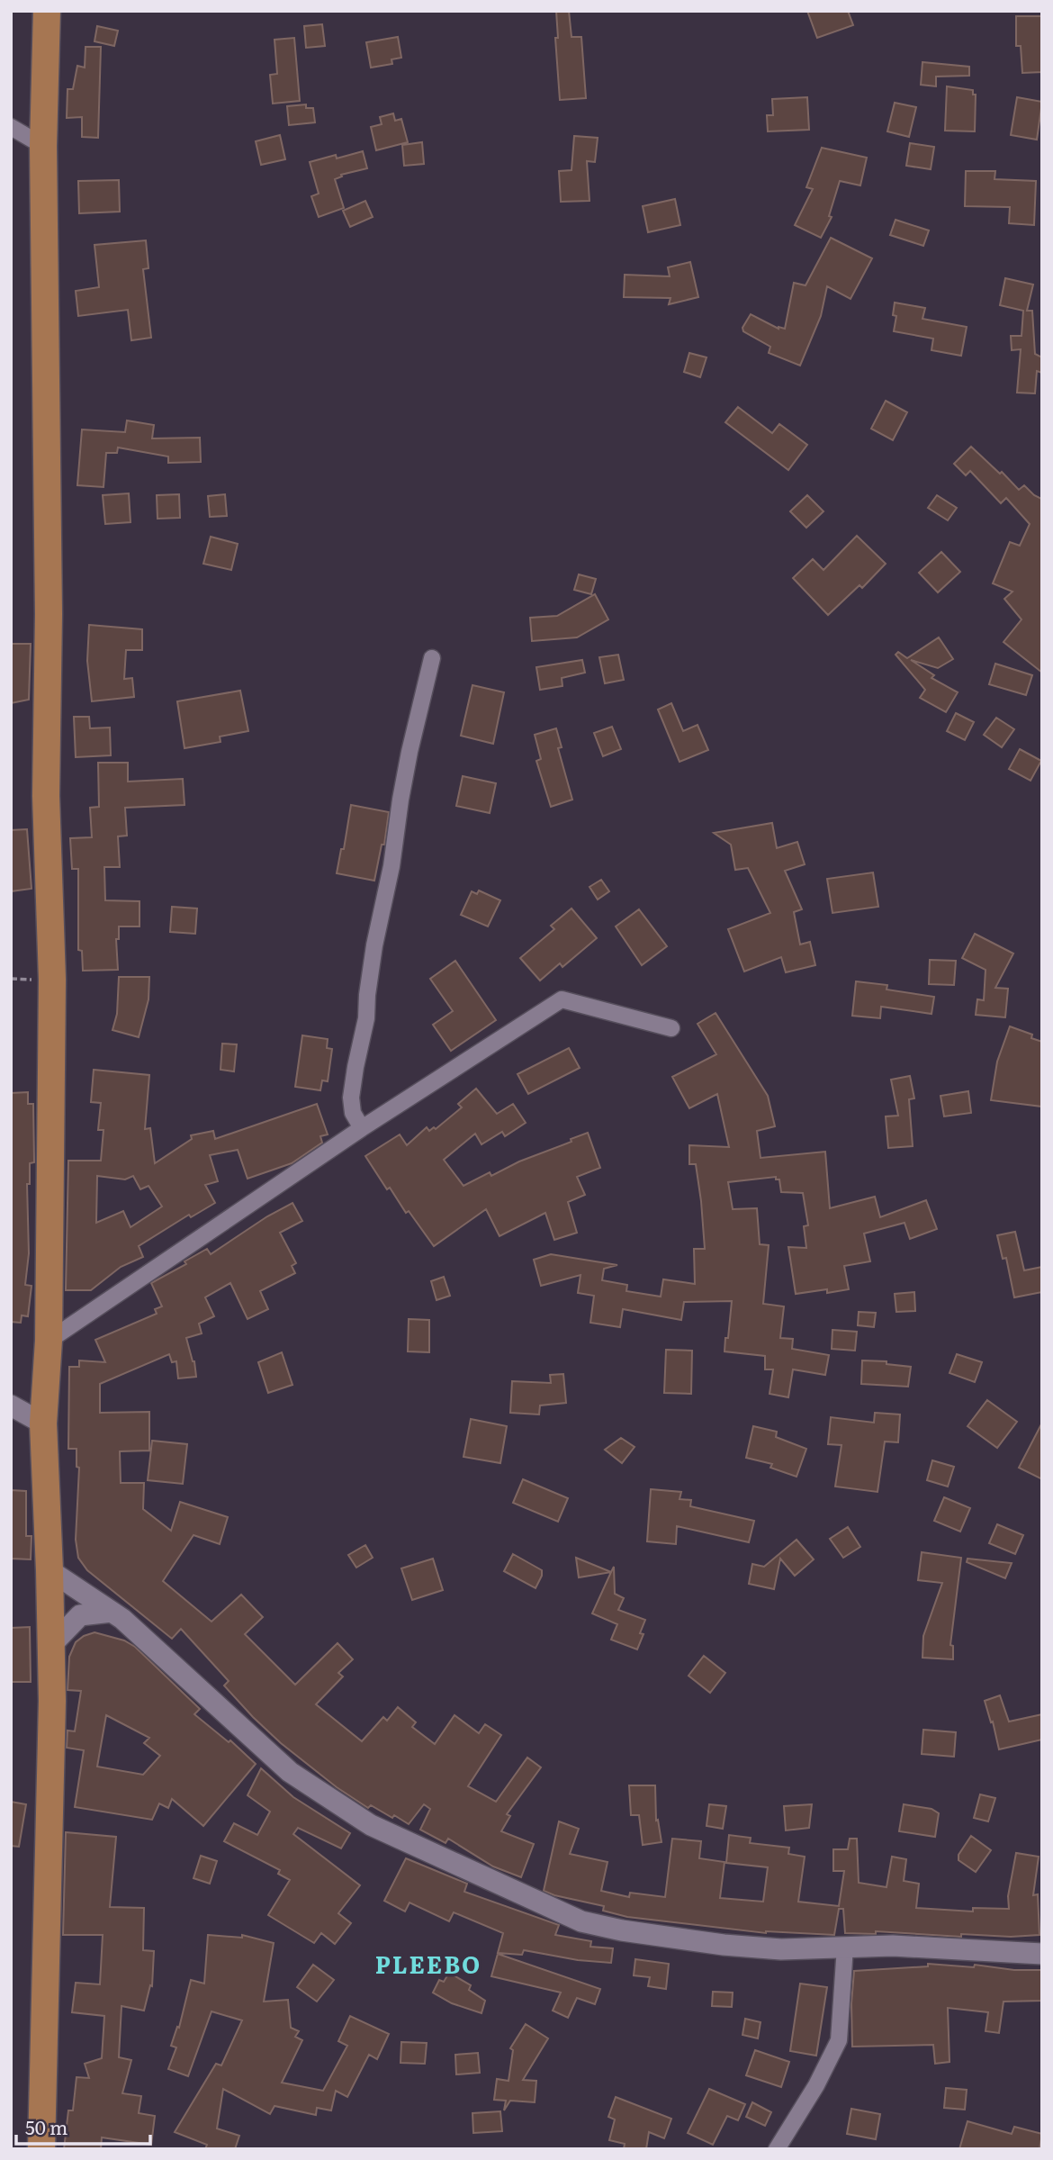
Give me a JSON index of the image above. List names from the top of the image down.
{
  "districts": ["PLEEBO"],
  "scale_bar": "50 m"
}
